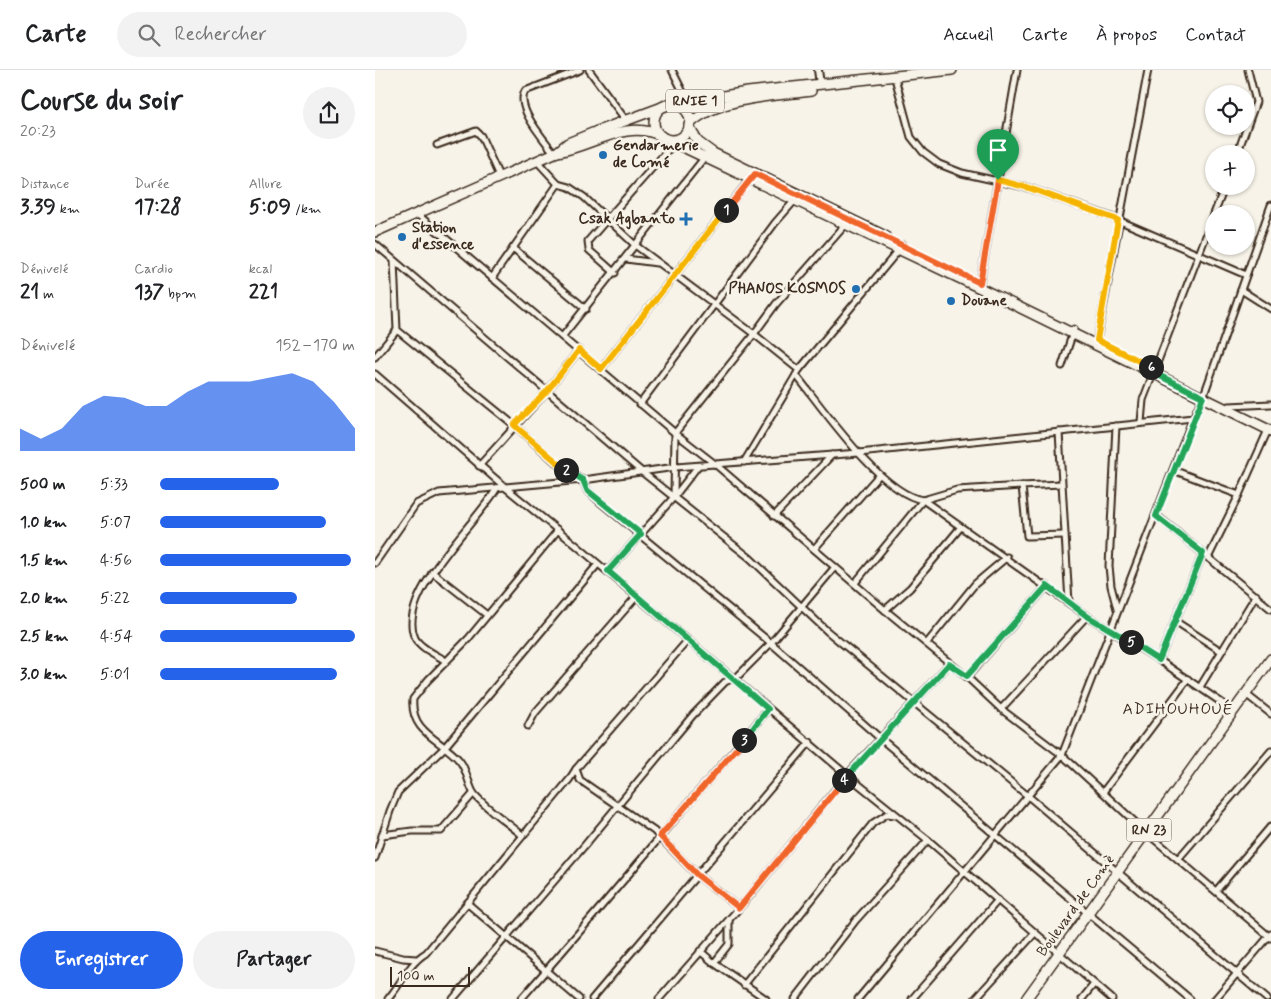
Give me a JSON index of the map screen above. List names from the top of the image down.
{
  "streets": {
    "main road": ["RNIE 1", "RN 23", "Boulevard de Comè"]
  },
  "districts": ["ADIHOUHOUÉ"],
  "places": {
    "other": [
      "Gendarmerie de Comé",
      "Station d'essence",
      "PHANOS KOSMOS",
      "Douane"
    ],
    "health": ["Csak Agbanto"]
  },
  "scale_bar": "100 m",
  "page": {
    "header": "Carte",
    "search": "Rechercher",
    "nav": [
      "Accueil",
      "Carte",
      "À propos",
      "Contact"
    ],
    "heading": ["Course du soir", "20:23"],
    "map_buttons": ["+", "−"],
    "stats": [
      ["Distance", "3.39 km"],
      ["Durée", "17:28"],
      ["Allure", "5:09 /km"],
      ["Dénivelé", "21 m"],
      ["Cardio", "137 bpm"],
      ["kcal", "221"]
    ],
    "pins": [
      "1",
      "6",
      "2",
      "5",
      "3",
      "4"
    ],
    "chart": ["Dénivelé", "152–170 m"],
    "list": [
      {
        "name": "500 m",
        "note": "5:33"
      },
      {
        "name": "1.0 km",
        "note": "5:07"
      },
      {
        "name": "1.5 km",
        "note": "4:56"
      },
      {
        "name": "2.0 km",
        "note": "5:22"
      },
      {
        "name": "2.5 km",
        "note": "4:54"
      },
      {
        "name": "3.0 km",
        "note": "5:01"
      }
    ],
    "buttons": ["Enregistrer", "Partager"],
    "scale": "100 m"
  }
}
